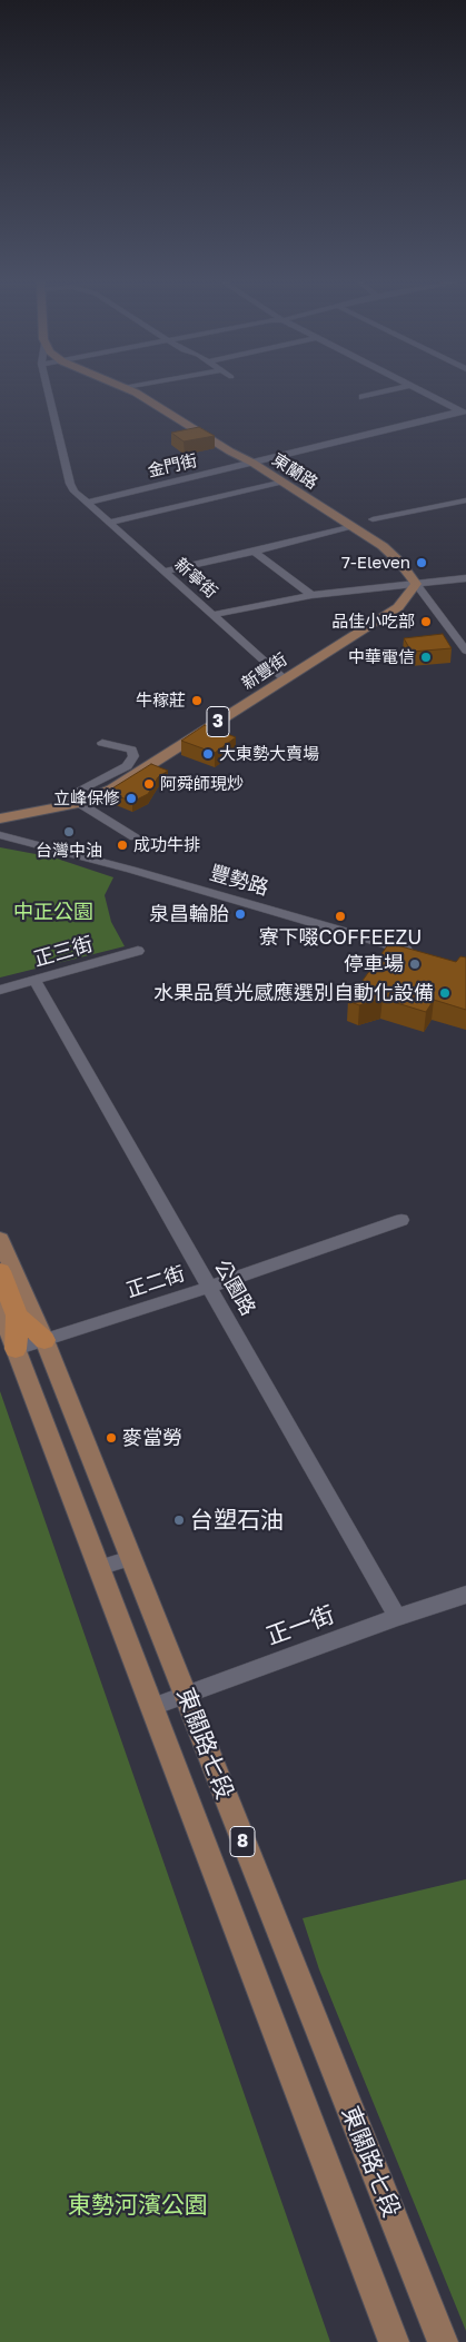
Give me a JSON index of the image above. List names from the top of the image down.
{
  "streets": {
    "main road": [
      "東蘭路",
      "新豐街",
      "3",
      "東關路七段",
      "8"
    ],
    "street": [
      "金門街",
      "新寧街",
      "豐勢路",
      "正三街",
      "正二街",
      "公園路",
      "正一街"
    ]
  },
  "crossings": [
    ["金門街", "東蘭路"],
    ["金門街", "新寧街"],
    ["東蘭路", "新豐街"],
    ["新寧街", "新豐街"],
    ["正三街", "公園路"],
    ["正二街", "公園路"],
    ["正二街", "東關路七段"],
    ["公園路", "正一街"],
    ["正一街", "東關路七段"]
  ],
  "parks": ["中正公園", "東勢河濱公園"],
  "places": [
    "7-Eleven",
    "品佳小吃部",
    "中華電信",
    "牛稼莊",
    "大東勢大賣場",
    "阿舜師現炒",
    "立峰保修",
    "台灣中油",
    "成功牛排",
    "泉昌輪胎",
    "寮下啜COFFEEZU",
    "停車場",
    "水果品質光感應選別自動化設備",
    "麥當勞",
    "台塑石油"
  ]
}
